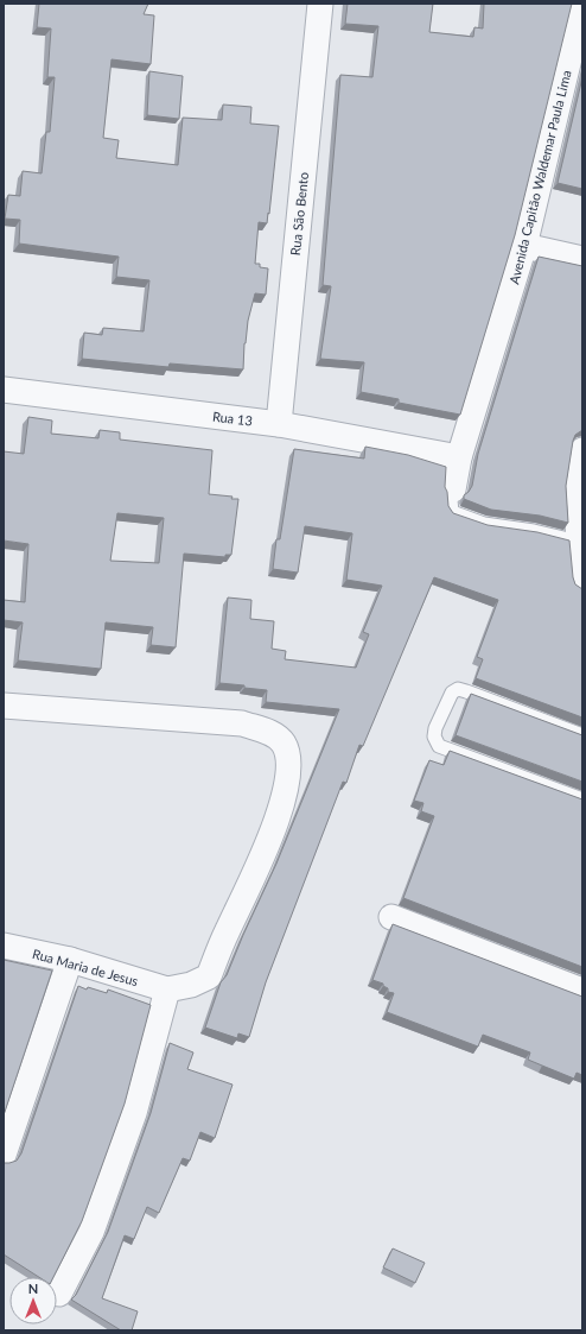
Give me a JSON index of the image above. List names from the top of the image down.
{
  "streets": {
    "street": [
      "Avenida Capitão Waldemar Paula Lima",
      "Rua São Bento",
      "Rua 13",
      "Rua Maria de Jesus"
    ]
  },
  "crossings": [
    ["Avenida Capitão Waldemar Paula Lima", "Rua 13"],
    ["Rua São Bento", "Rua 13"]
  ],
  "north": "top"
}
